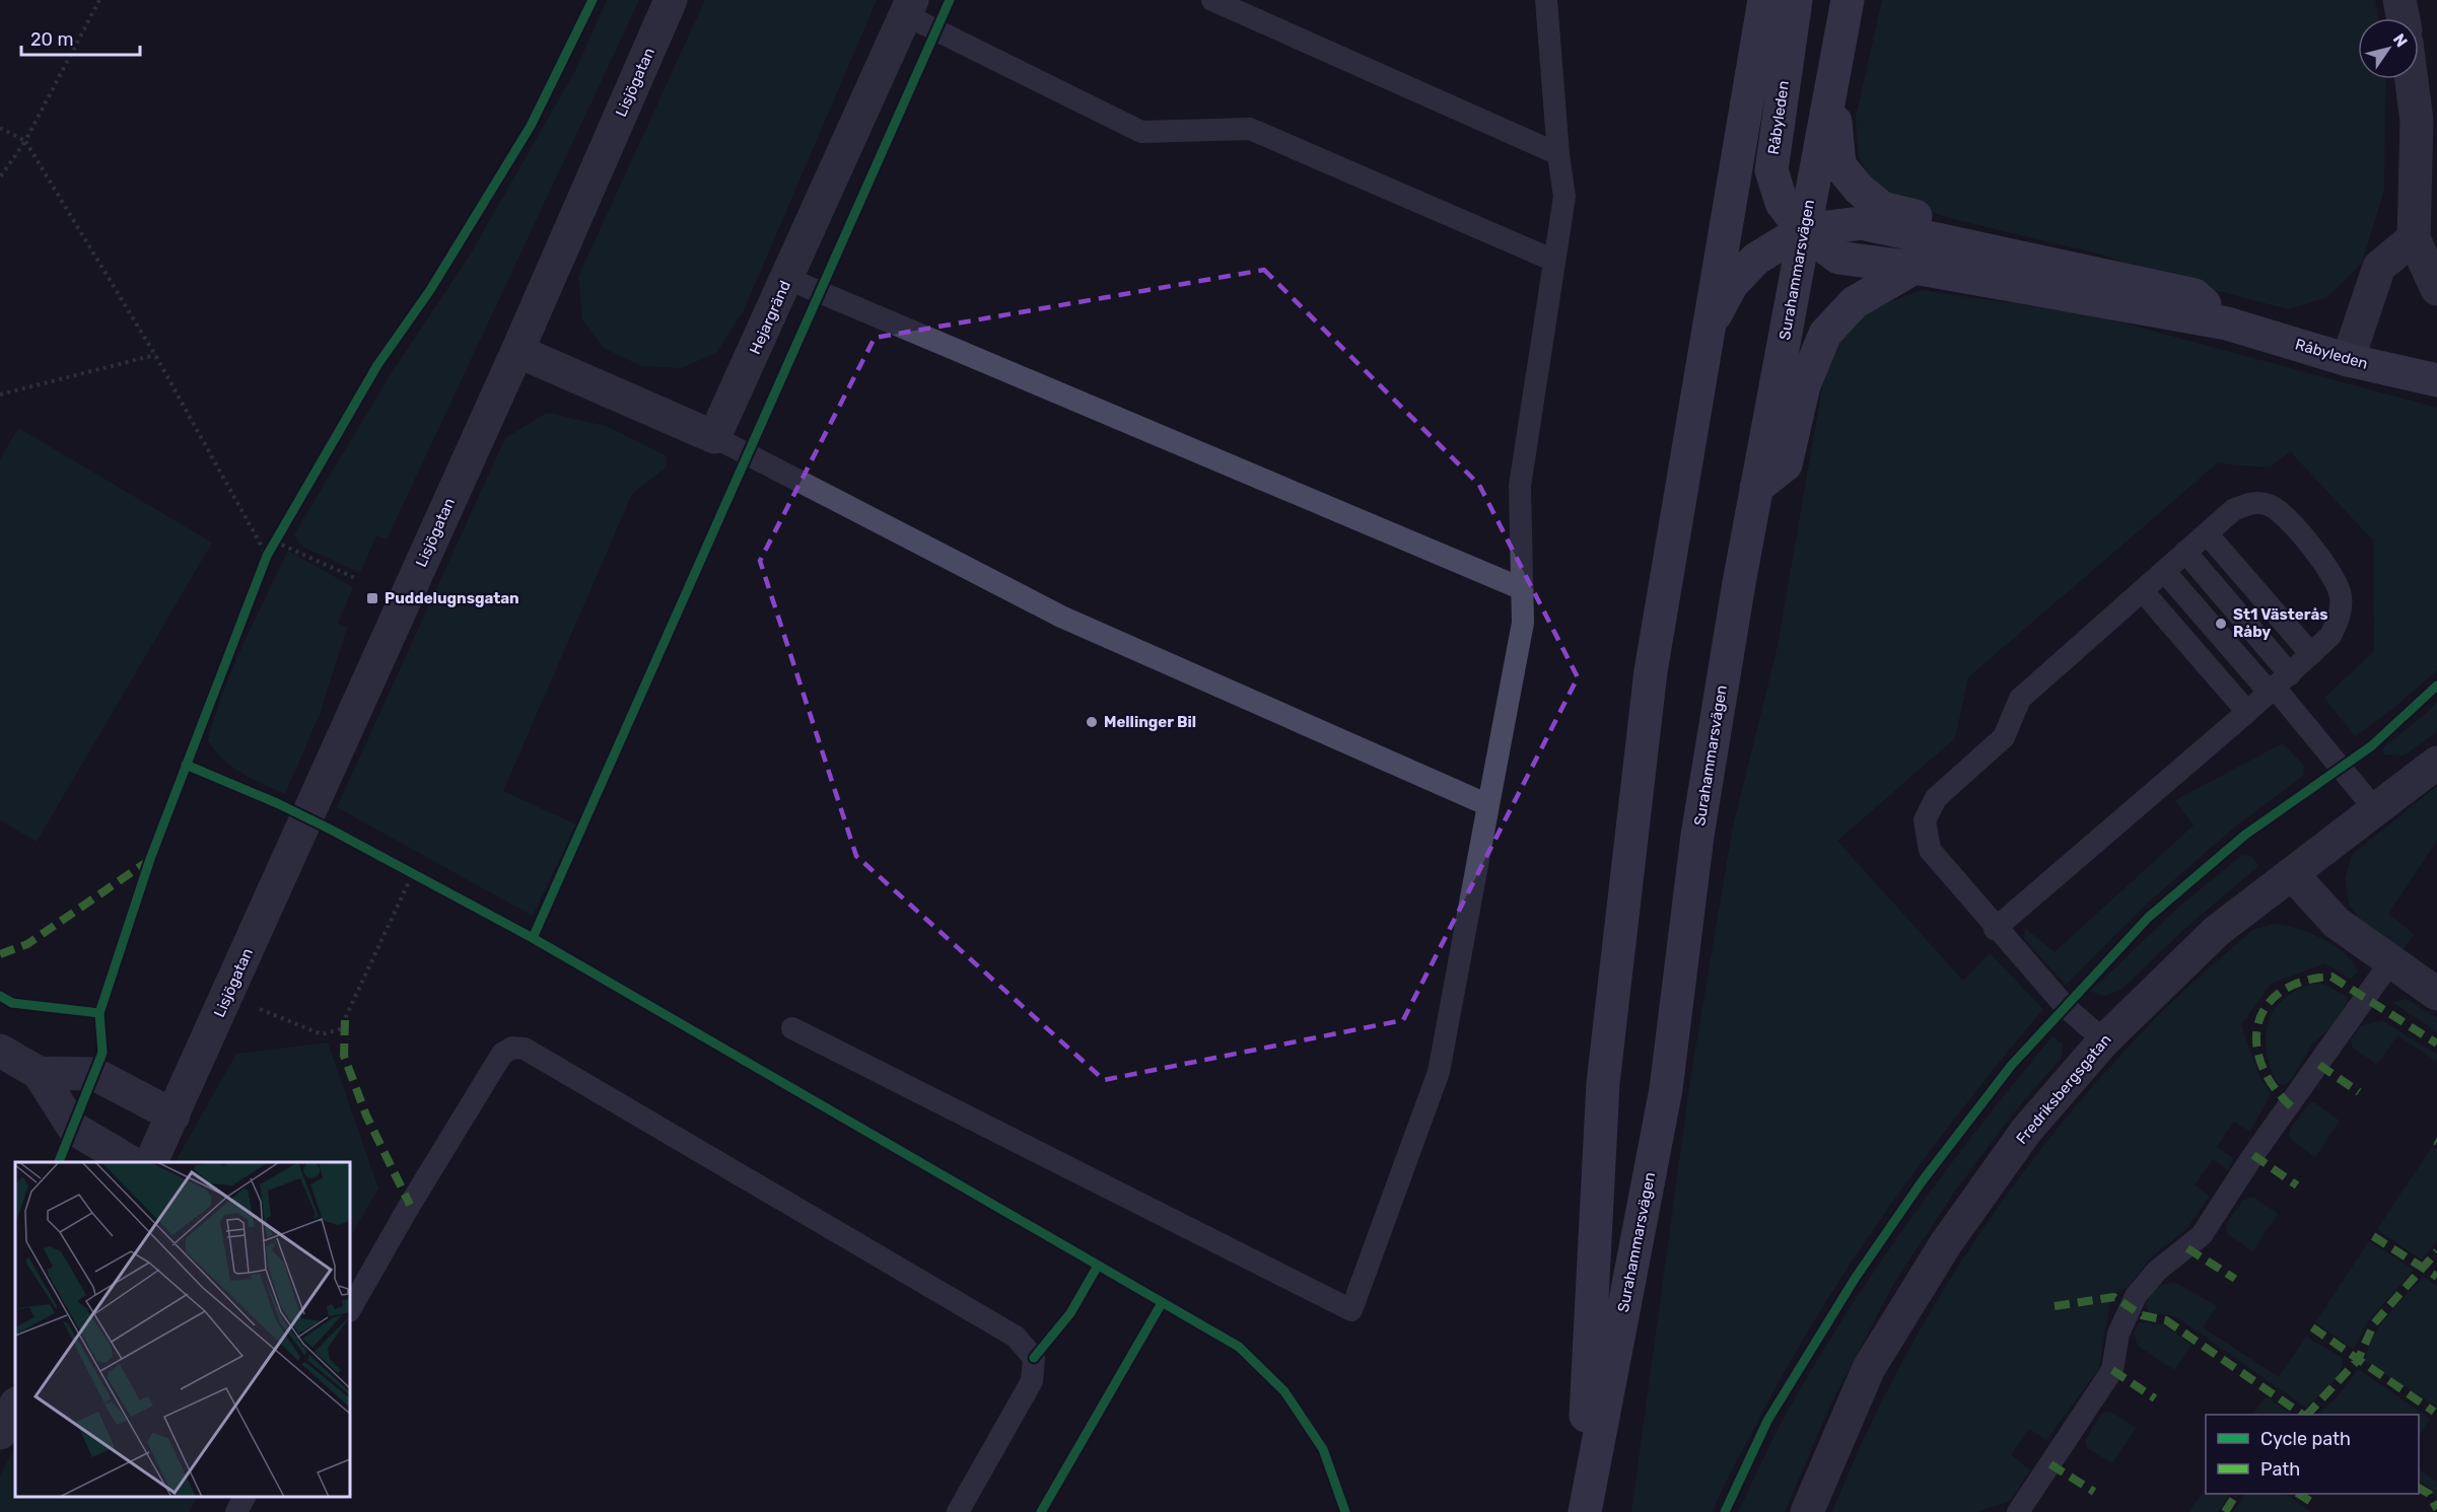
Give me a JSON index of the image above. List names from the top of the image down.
{
  "streets": {
    "main road": ["Råbyleden", "Surahammarsvägen"],
    "street": ["Lisjögatan", "Hejargränd", "Fredriksbergsgatan"]
  },
  "crossings": [
    ["Råbyleden", "Surahammarsvägen"]
  ],
  "places": {
    "transit": ["Puddelugnsgatan"],
    "other": ["St1 Västerås Råby", "Mellinger Bil"]
  },
  "legend": ["Cycle path", "Path"],
  "scale_bar": "20 m",
  "north": "top right"
}
